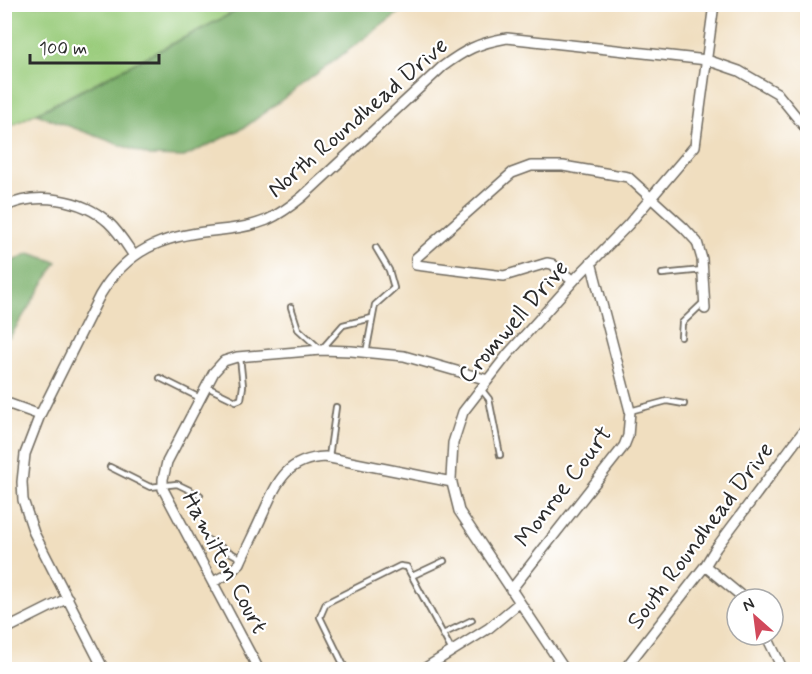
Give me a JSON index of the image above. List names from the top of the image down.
{
  "streets": {
    "street": [
      "North Roundhead Drive",
      "Cromwell Drive",
      "Monroe Court",
      "South Roundhead Drive",
      "Hamilton Court"
    ]
  },
  "crossings": [
    ["North Roundhead Drive", "Cromwell Drive"],
    ["Cromwell Drive", "Monroe Court"],
    ["Cromwell Drive", "Hamilton Court"]
  ],
  "scale_bar": "100 m",
  "north": "top left"
}
